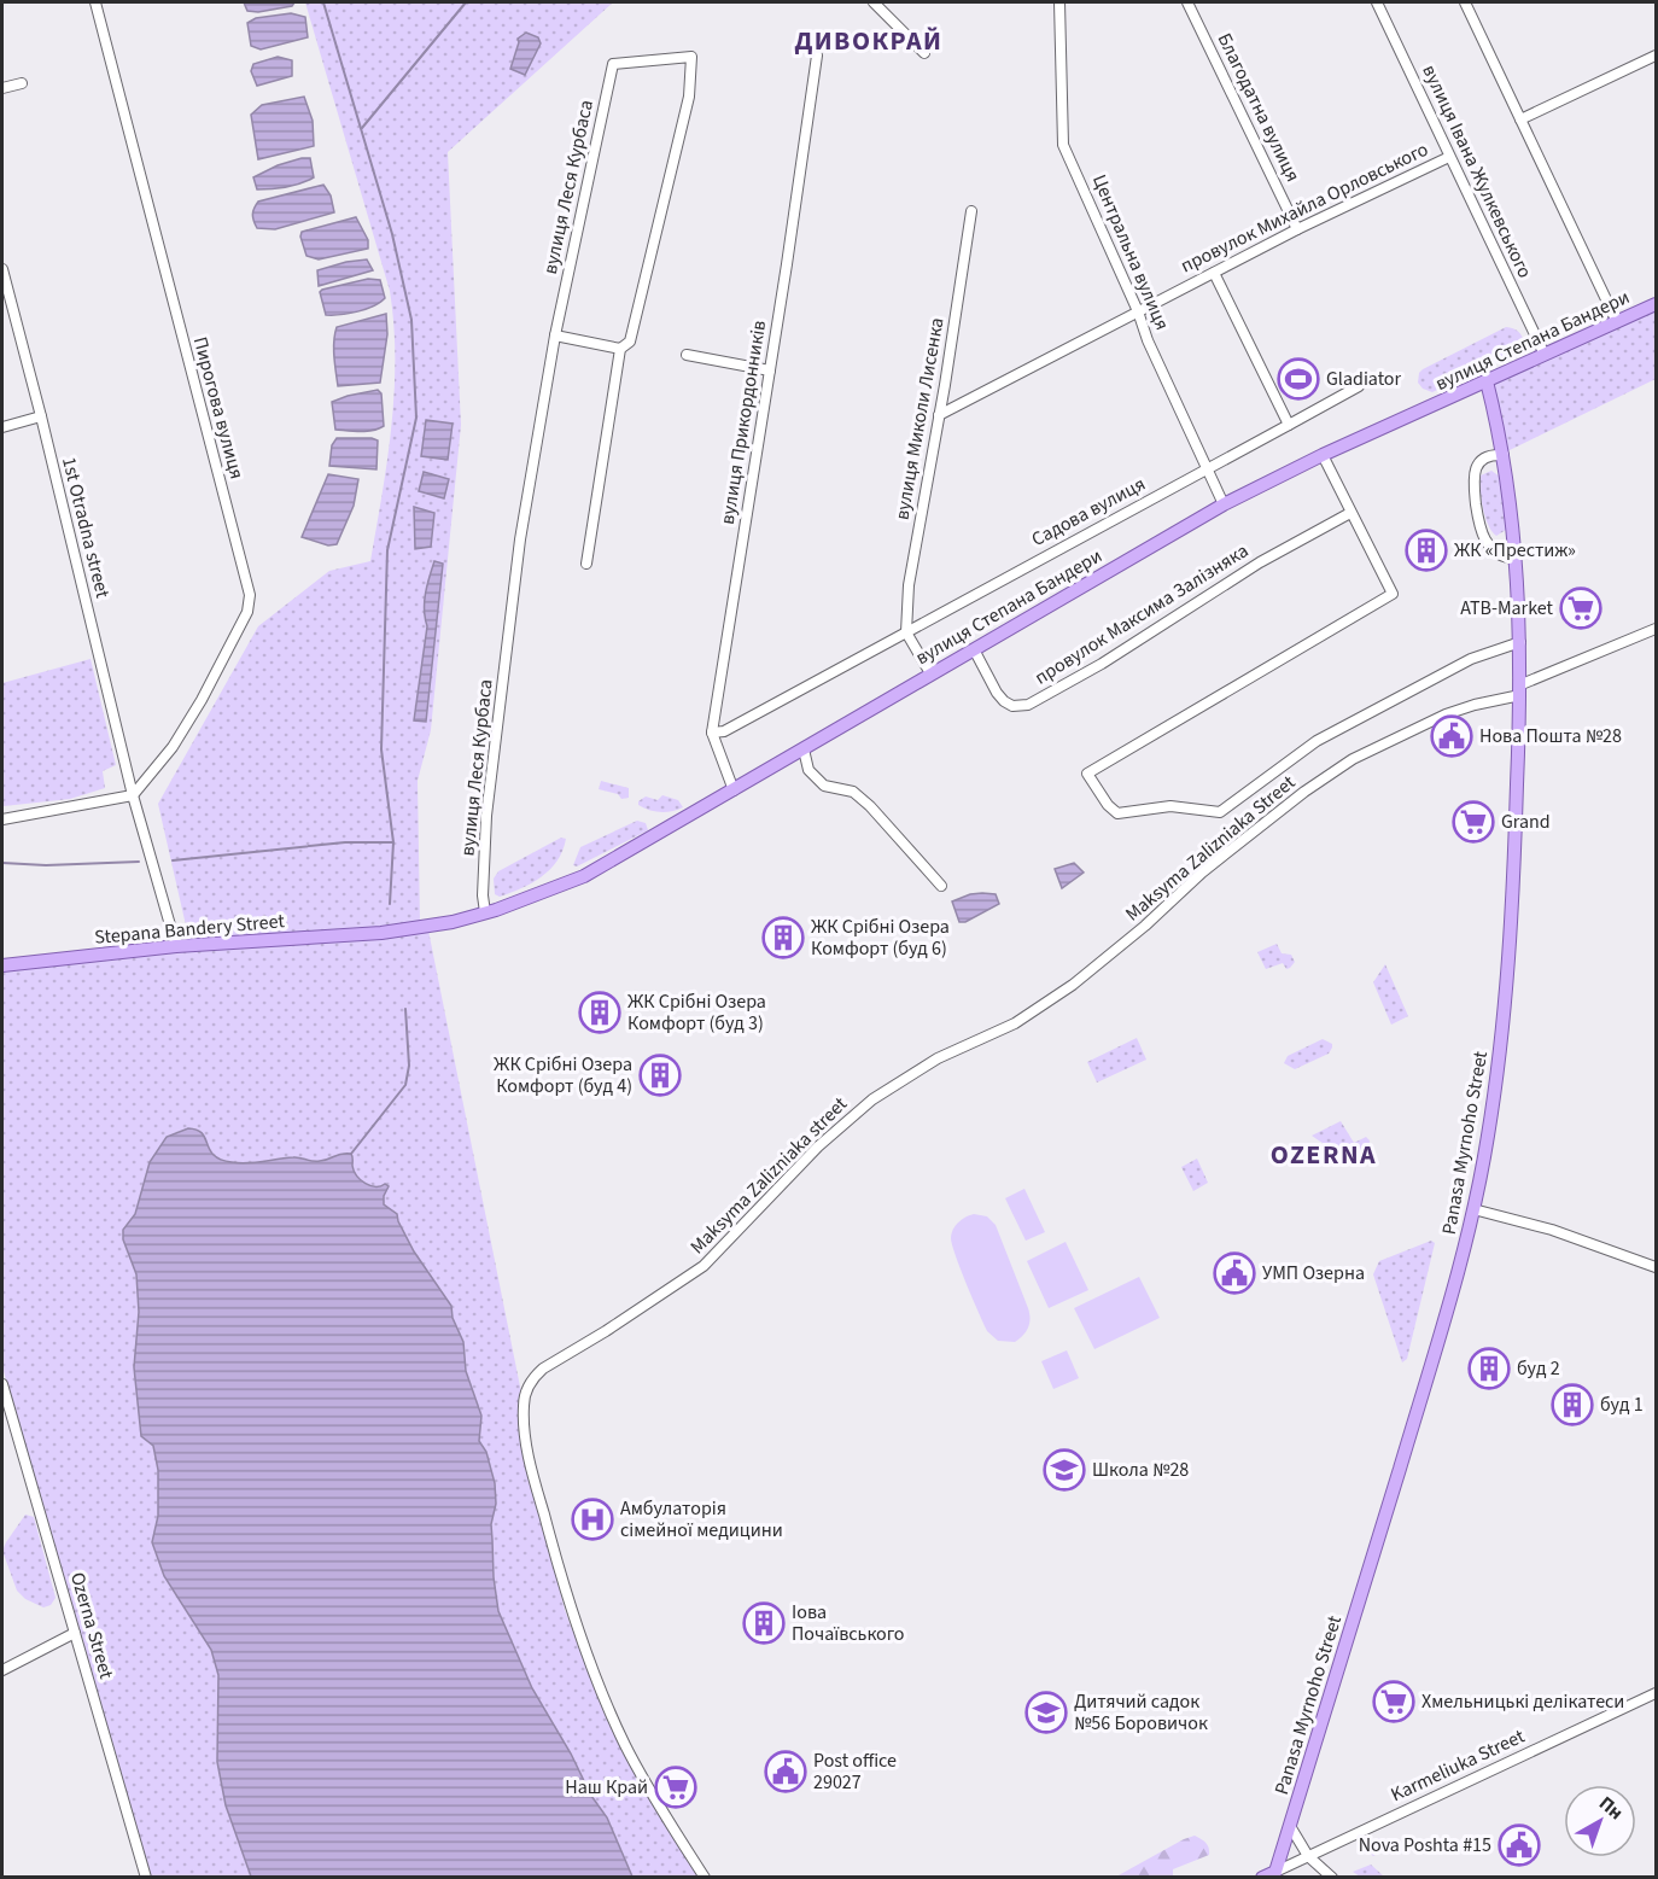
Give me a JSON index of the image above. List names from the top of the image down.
{
  "streets": {
    "main road": ["вулиця Степана Бандери", "Stepana Bandery Street", "Panasa Myrnoho Street"],
    "street": [
      "Благодатна вулиця",
      "вулиця Івана Жулкевського",
      "вулиця Леся Курбаса",
      "провулок Михайла Орловського",
      "Центральна вулиця",
      "Пирогова вулиця",
      "вулиця Миколи Лисенка",
      "вулиця Прикордонників",
      "Садова вулиця",
      "1st Otradna street",
      "провулок Максима Залізняка",
      "Maksyma Zalizniaka Street",
      "Ozerna Street",
      "Karmeliuka Street"
    ]
  },
  "crossings": [
    ["Благодатна вулиця", "провулок Михайла Орловського"],
    ["вулиця Івана Жулкевського", "провулок Михайла Орловського"],
    ["вулиця Івана Жулкевського", "вулиця Степана Бандери"],
    ["вулиця Леся Курбаса", "вулиця Степана Бандери"],
    ["вулиця Леся Курбаса", "Stepana Bandery Street"],
    ["провулок Михайла Орловського", "Центральна вулиця"],
    ["провулок Михайла Орловського", "вулиця Миколи Лисенка"],
    ["Центральна вулиця", "вулиця Степана Бандери"],
    ["Центральна вулиця", "Садова вулиця"],
    ["вулиця Степана Бандери", "вулиця Прикордонників"],
    ["вулиця Степана Бандери", "провулок Максима Залізняка"],
    ["вулиця Степана Бандери", "Stepana Bandery Street"],
    ["вулиця Степана Бандери", "Panasa Myrnoho Street"],
    ["Пирогова вулиця", "1st Otradna street"],
    ["вулиця Миколи Лисенка", "Садова вулиця"],
    ["вулиця Прикордонників", "Садова вулиця"],
    ["1st Otradna street", "Stepana Bandery Street"],
    ["Maksyma Zalizniaka Street", "Panasa Myrnoho Street"],
    ["Panasa Myrnoho Street", "Karmeliuka Street"]
  ],
  "districts": ["ДИВОКРАЙ", "OZERNA"],
  "places": {
    "sports": ["Gladiator"],
    "building": [
      "ЖК «Престиж»",
      "ЖК Срібні Озера Комфорт (буд 6)",
      "ЖК Срібні Озера Комфорт (буд 3)",
      "ЖК Срібні Озера Комфорт (буд 4)",
      "буд 2",
      "буд 1",
      "Іова Почаївського"
    ],
    "supermarket": [
      "ATB-Market",
      "Grand",
      "Хмельницькі делікатеси",
      "Наш Край"
    ],
    "public building": [
      "Нова Пошта №28",
      "УМП Озерна",
      "Post office 29027",
      "Nova Poshta #15"
    ],
    "school or university": ["Школа №28", "Дитячий садок №56 Боровичок"],
    "hospital": ["Амбулаторія сімейної медицини"]
  },
  "north": "top right"
}
